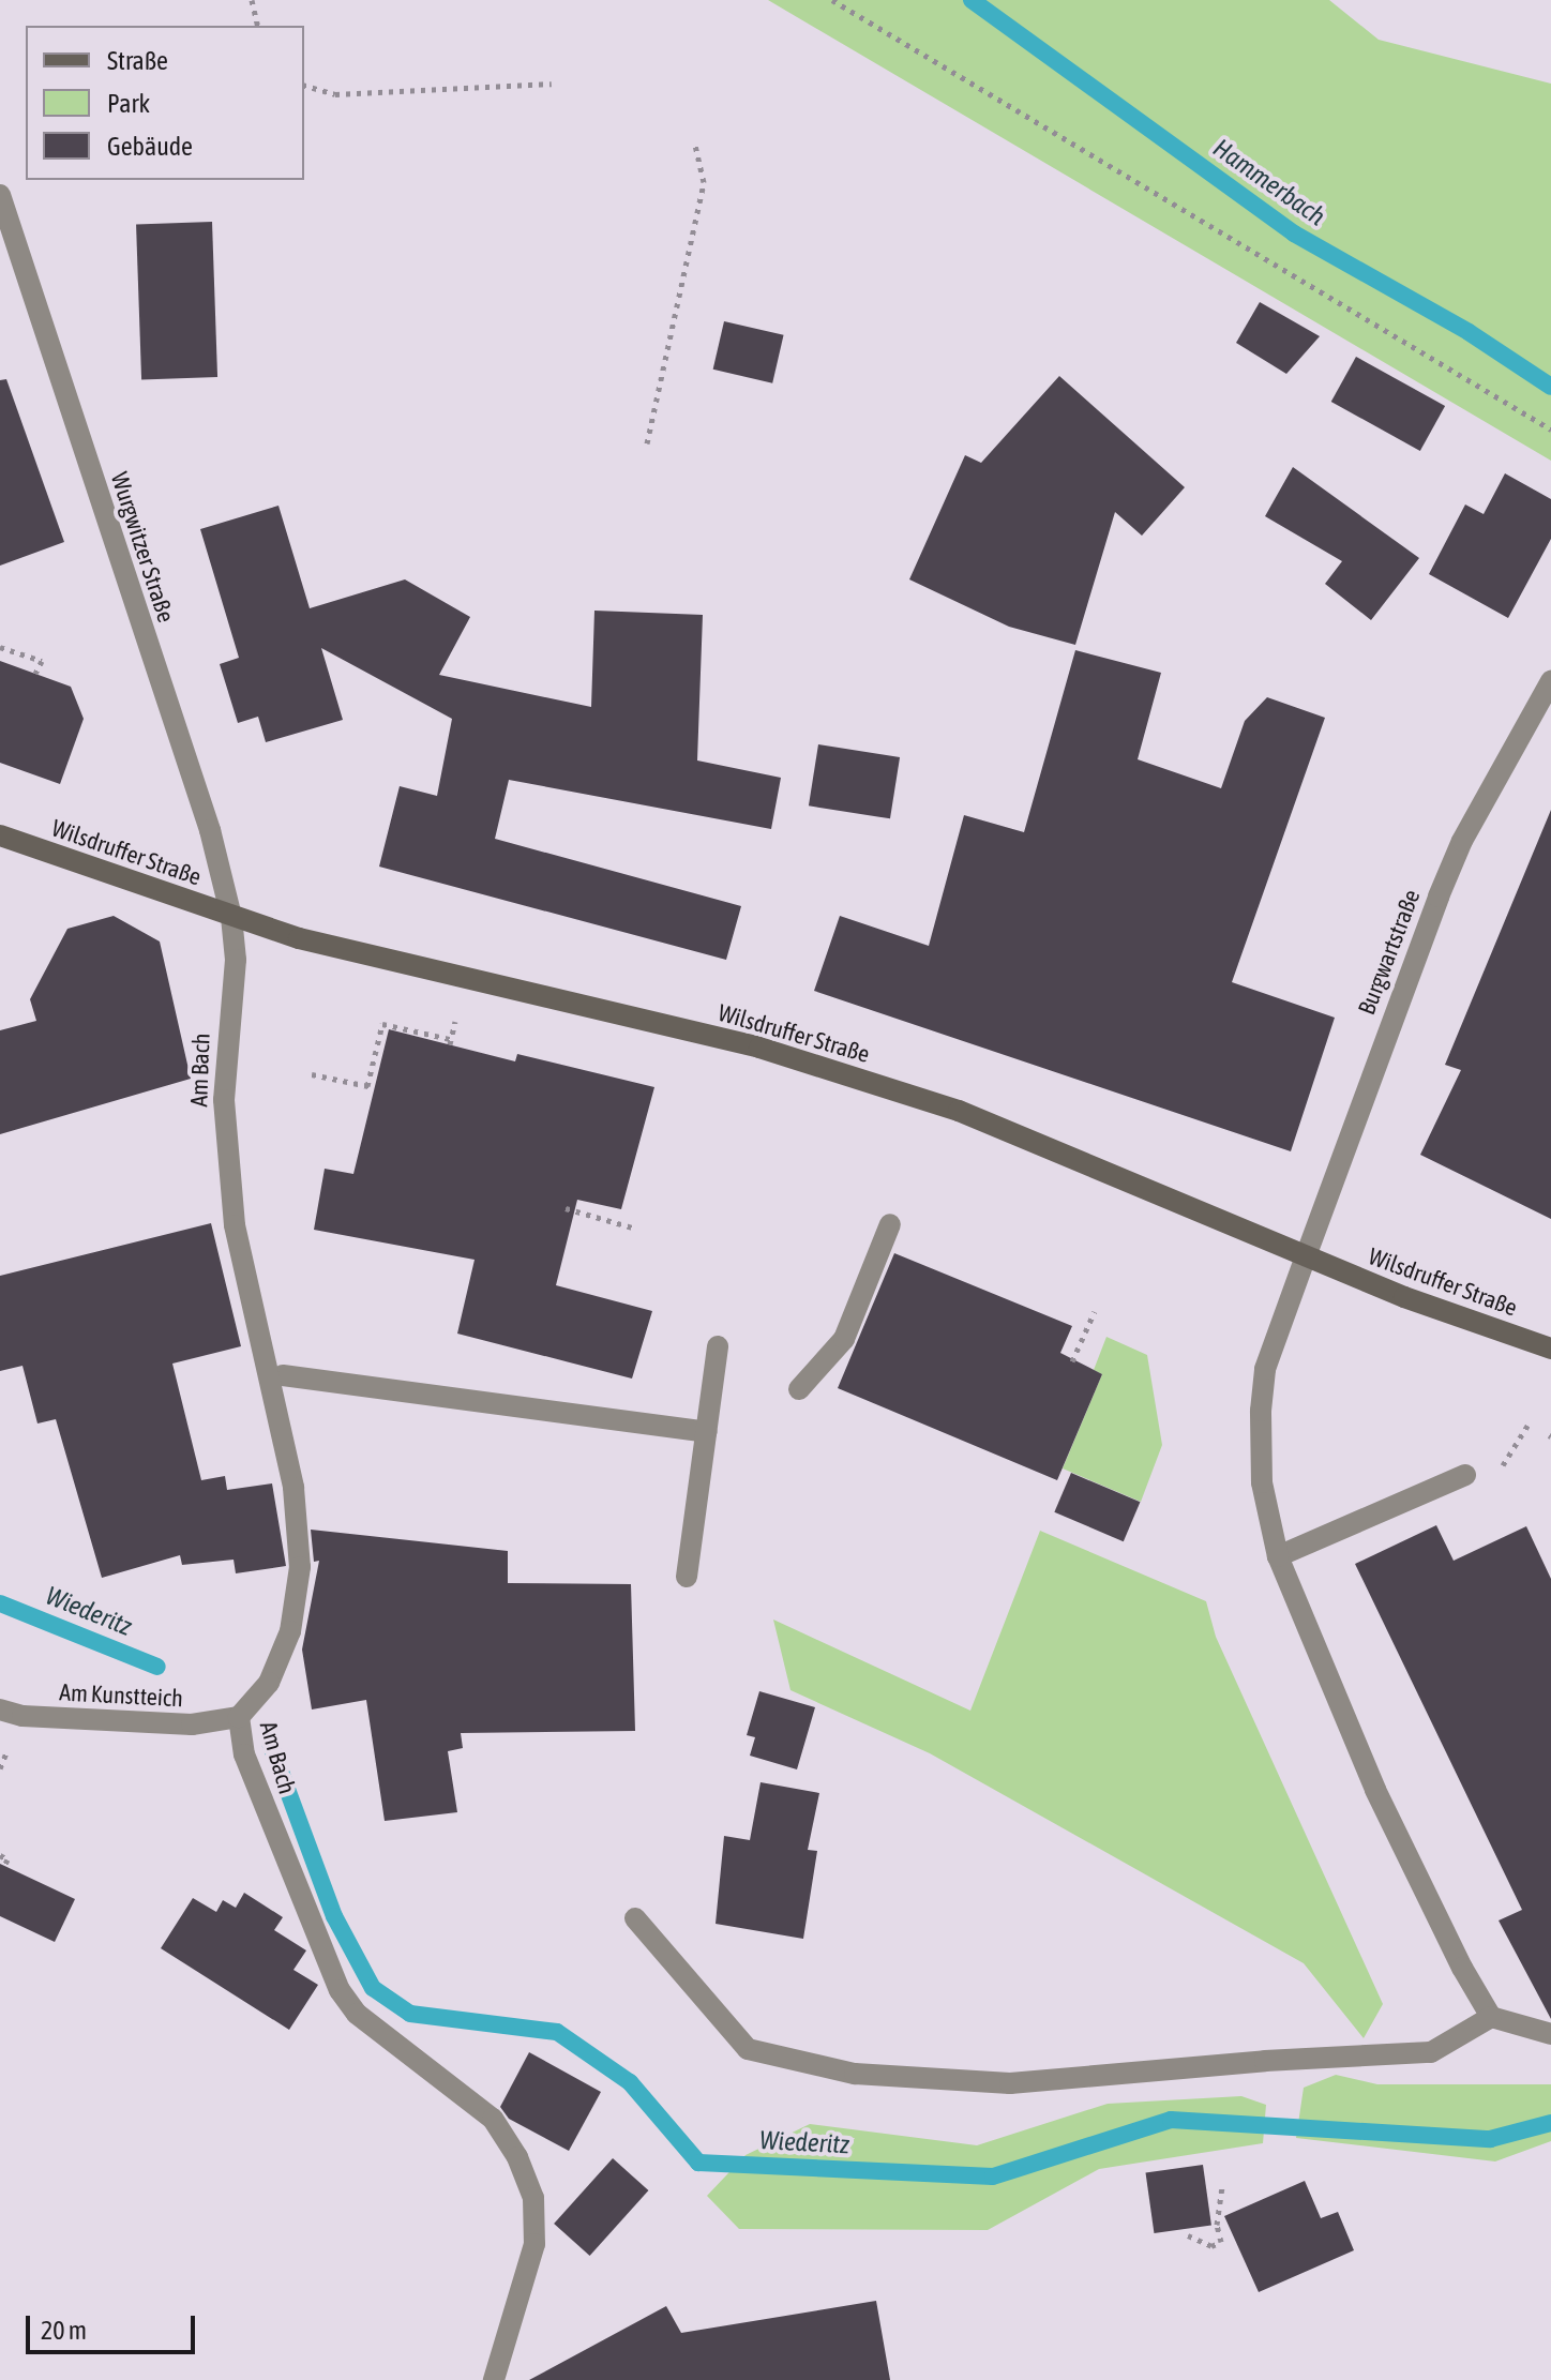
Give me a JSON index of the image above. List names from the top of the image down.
{
  "streets": {
    "main road": ["Wilsdruffer Straße"],
    "street": [
      "Wurgwitzer Straße",
      "Burgwartstraße",
      "Am Bach",
      "Am Kunstteich"
    ]
  },
  "crossings": [
    ["Wurgwitzer Straße", "Wilsdruffer Straße"],
    ["Wurgwitzer Straße", "Am Bach"],
    ["Wilsdruffer Straße", "Burgwartstraße"],
    ["Wilsdruffer Straße", "Am Bach"],
    ["Am Bach", "Am Kunstteich"]
  ],
  "water": ["Hammerbach", "Wiederitz"],
  "legend": ["Straße", "Park", "Gebäude"],
  "scale_bar": "20 m"
}
